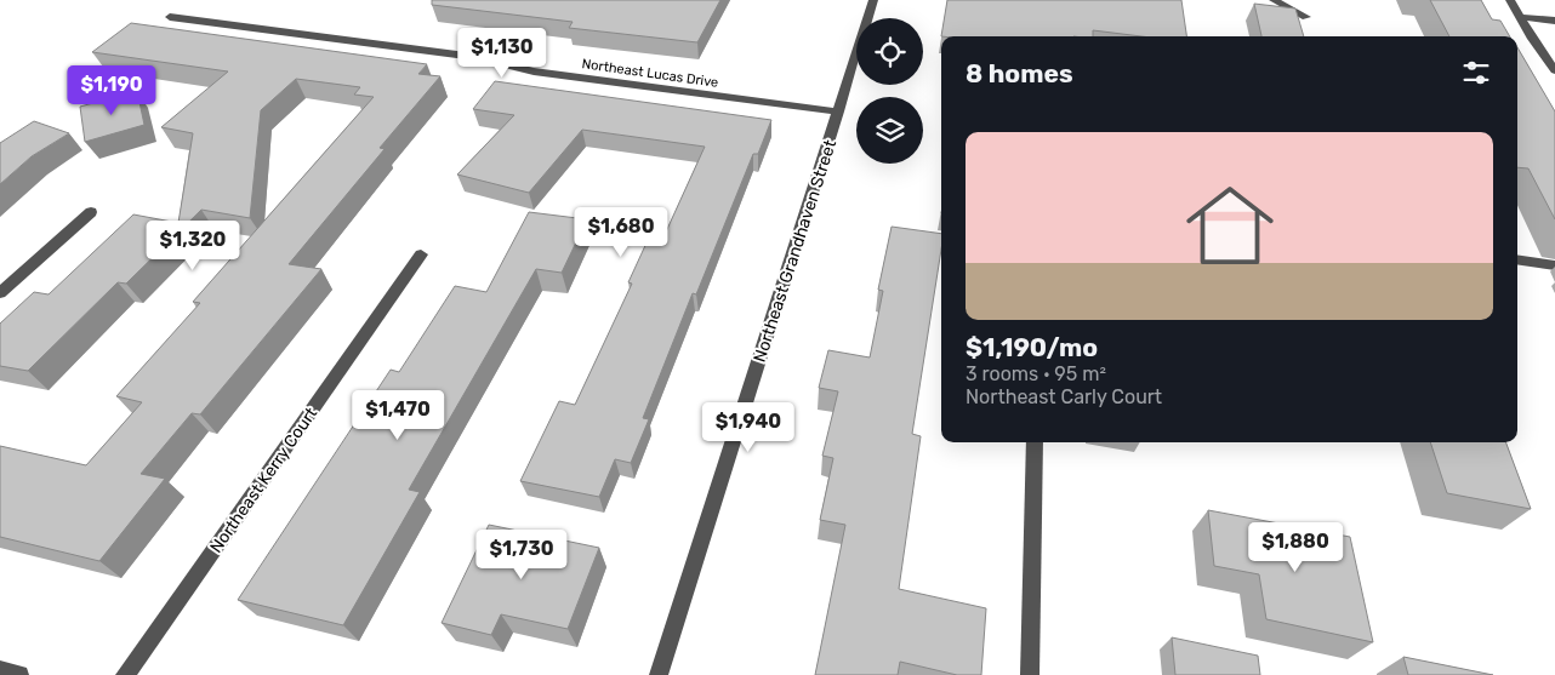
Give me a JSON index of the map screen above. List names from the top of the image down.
{
  "streets": {
    "street": ["Northeast Lucas Drive", "Northeast Grandhaven Street", "Northeast Kerry Court"]
  },
  "crossings": [
    ["Northeast Lucas Drive", "Northeast Grandhaven Street"]
  ],
  "page": {
    "price": [
      "$1,130",
      "$1,190",
      "$1,680",
      "$1,320",
      "$1,470",
      "$1,940",
      "$1,880",
      "$1,730"
    ],
    "heading": "8 homes",
    "list": [
      {
        "name": "$1,190/mo",
        "note": "3 rooms · 95 m² · Northeast Carly Court"
      }
    ]
  }
}
